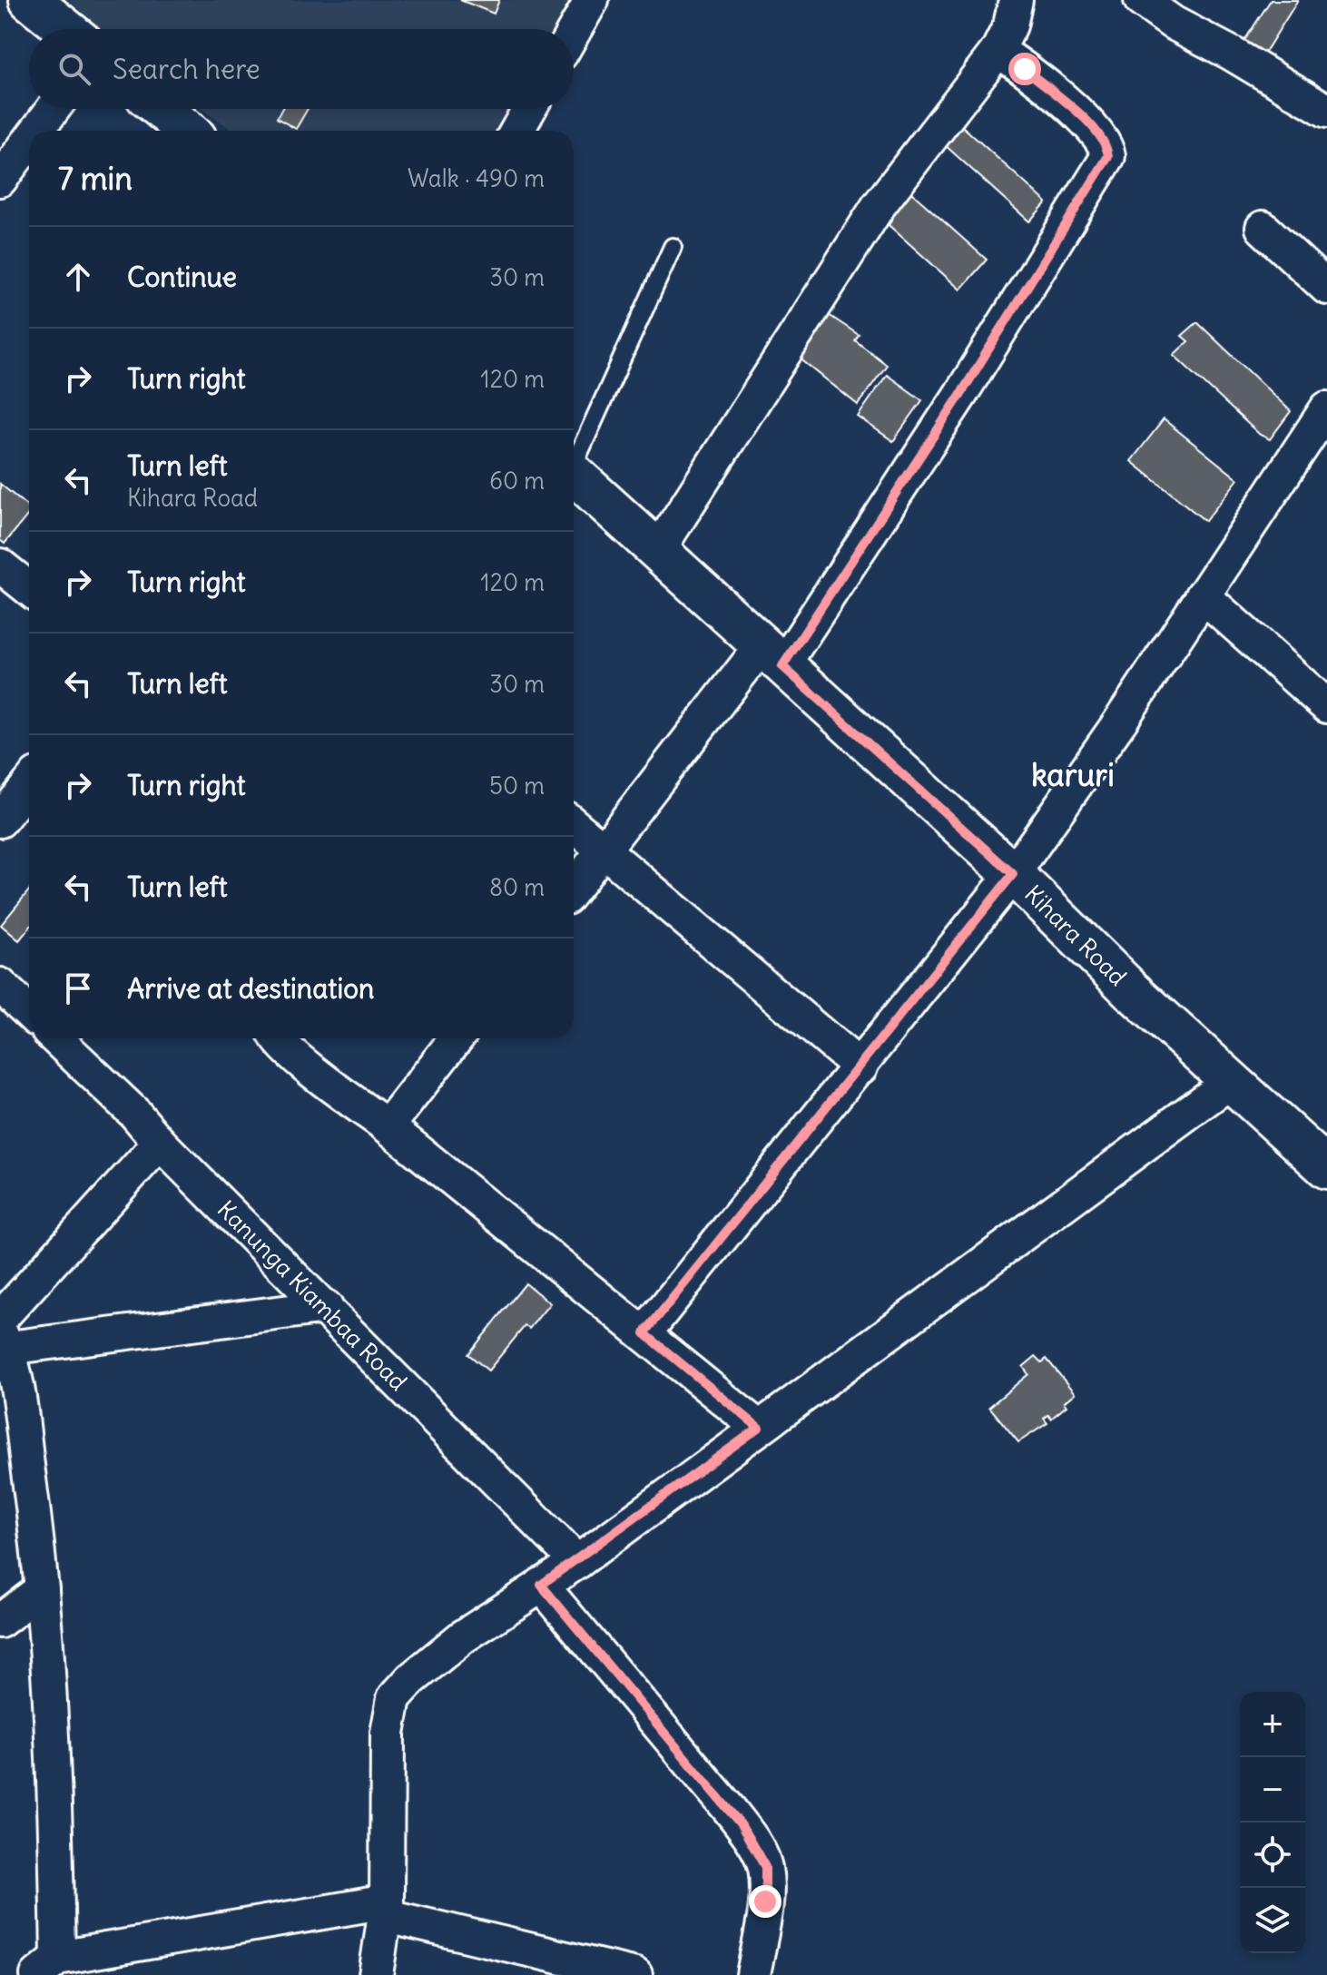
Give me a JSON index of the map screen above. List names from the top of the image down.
{
  "streets": {
    "main road": ["Kihara Road"],
    "street": ["Kanunga Kiambaa Road"]
  },
  "districts": ["karuri"],
  "page": {
    "search": "Search here",
    "heading": ["7 min", "Walk · 490 m"],
    "list": [
      ["Continue", "30 m"],
      ["Turn right", "120 m"],
      ["Turn left", "Kihara Road", "60 m"],
      ["Turn right", "120 m"],
      ["Turn left", "30 m"],
      ["Turn right", "50 m"],
      ["Turn left", "80 m"],
      "Arrive at destination"
    ],
    "map_buttons": ["+", "−"]
  }
}
